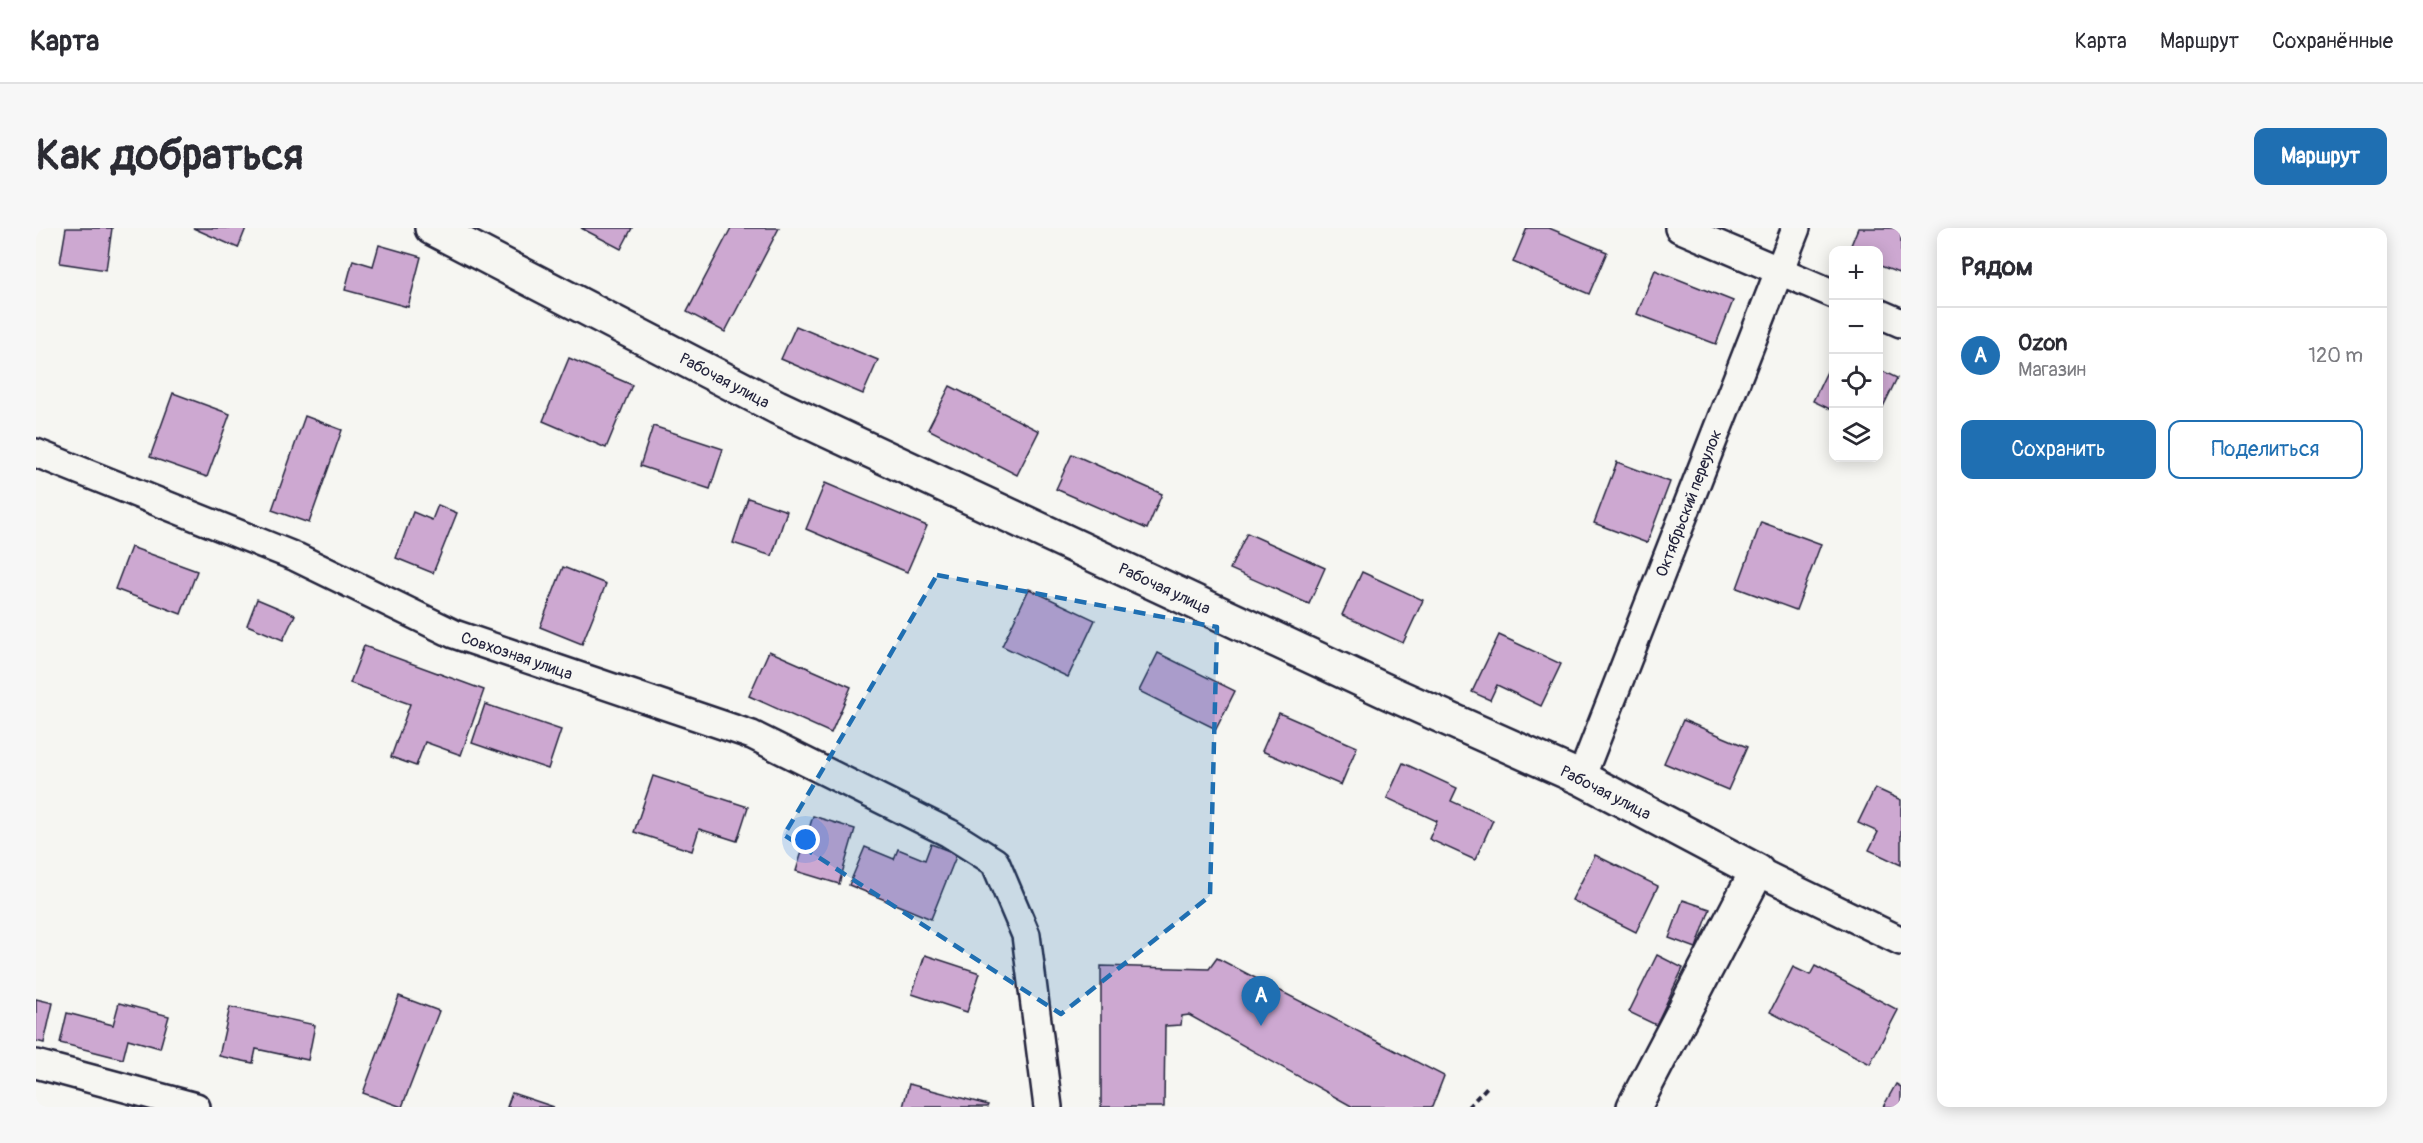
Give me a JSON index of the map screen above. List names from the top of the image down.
{
  "streets": {
    "street": ["Рабочая улица", "Октябрьский переулок", "Совхозная улица"]
  },
  "crossings": [
    ["Рабочая улица", "Октябрьский переулок"]
  ],
  "page": {
    "header": "Карта",
    "nav": ["Карта", "Маршрут", "Сохранённые"],
    "buttons": [
      "Маршрут",
      ["Сохранить", "Поделиться"]
    ],
    "title": "Как добраться",
    "heading": "Рядом",
    "map_buttons": ["+", "−"],
    "list": [
      {
        "mark": "A",
        "name": "Ozon",
        "note": "Магазин",
        "value": "120 m"
      }
    ],
    "pins": "A"
  }
}
